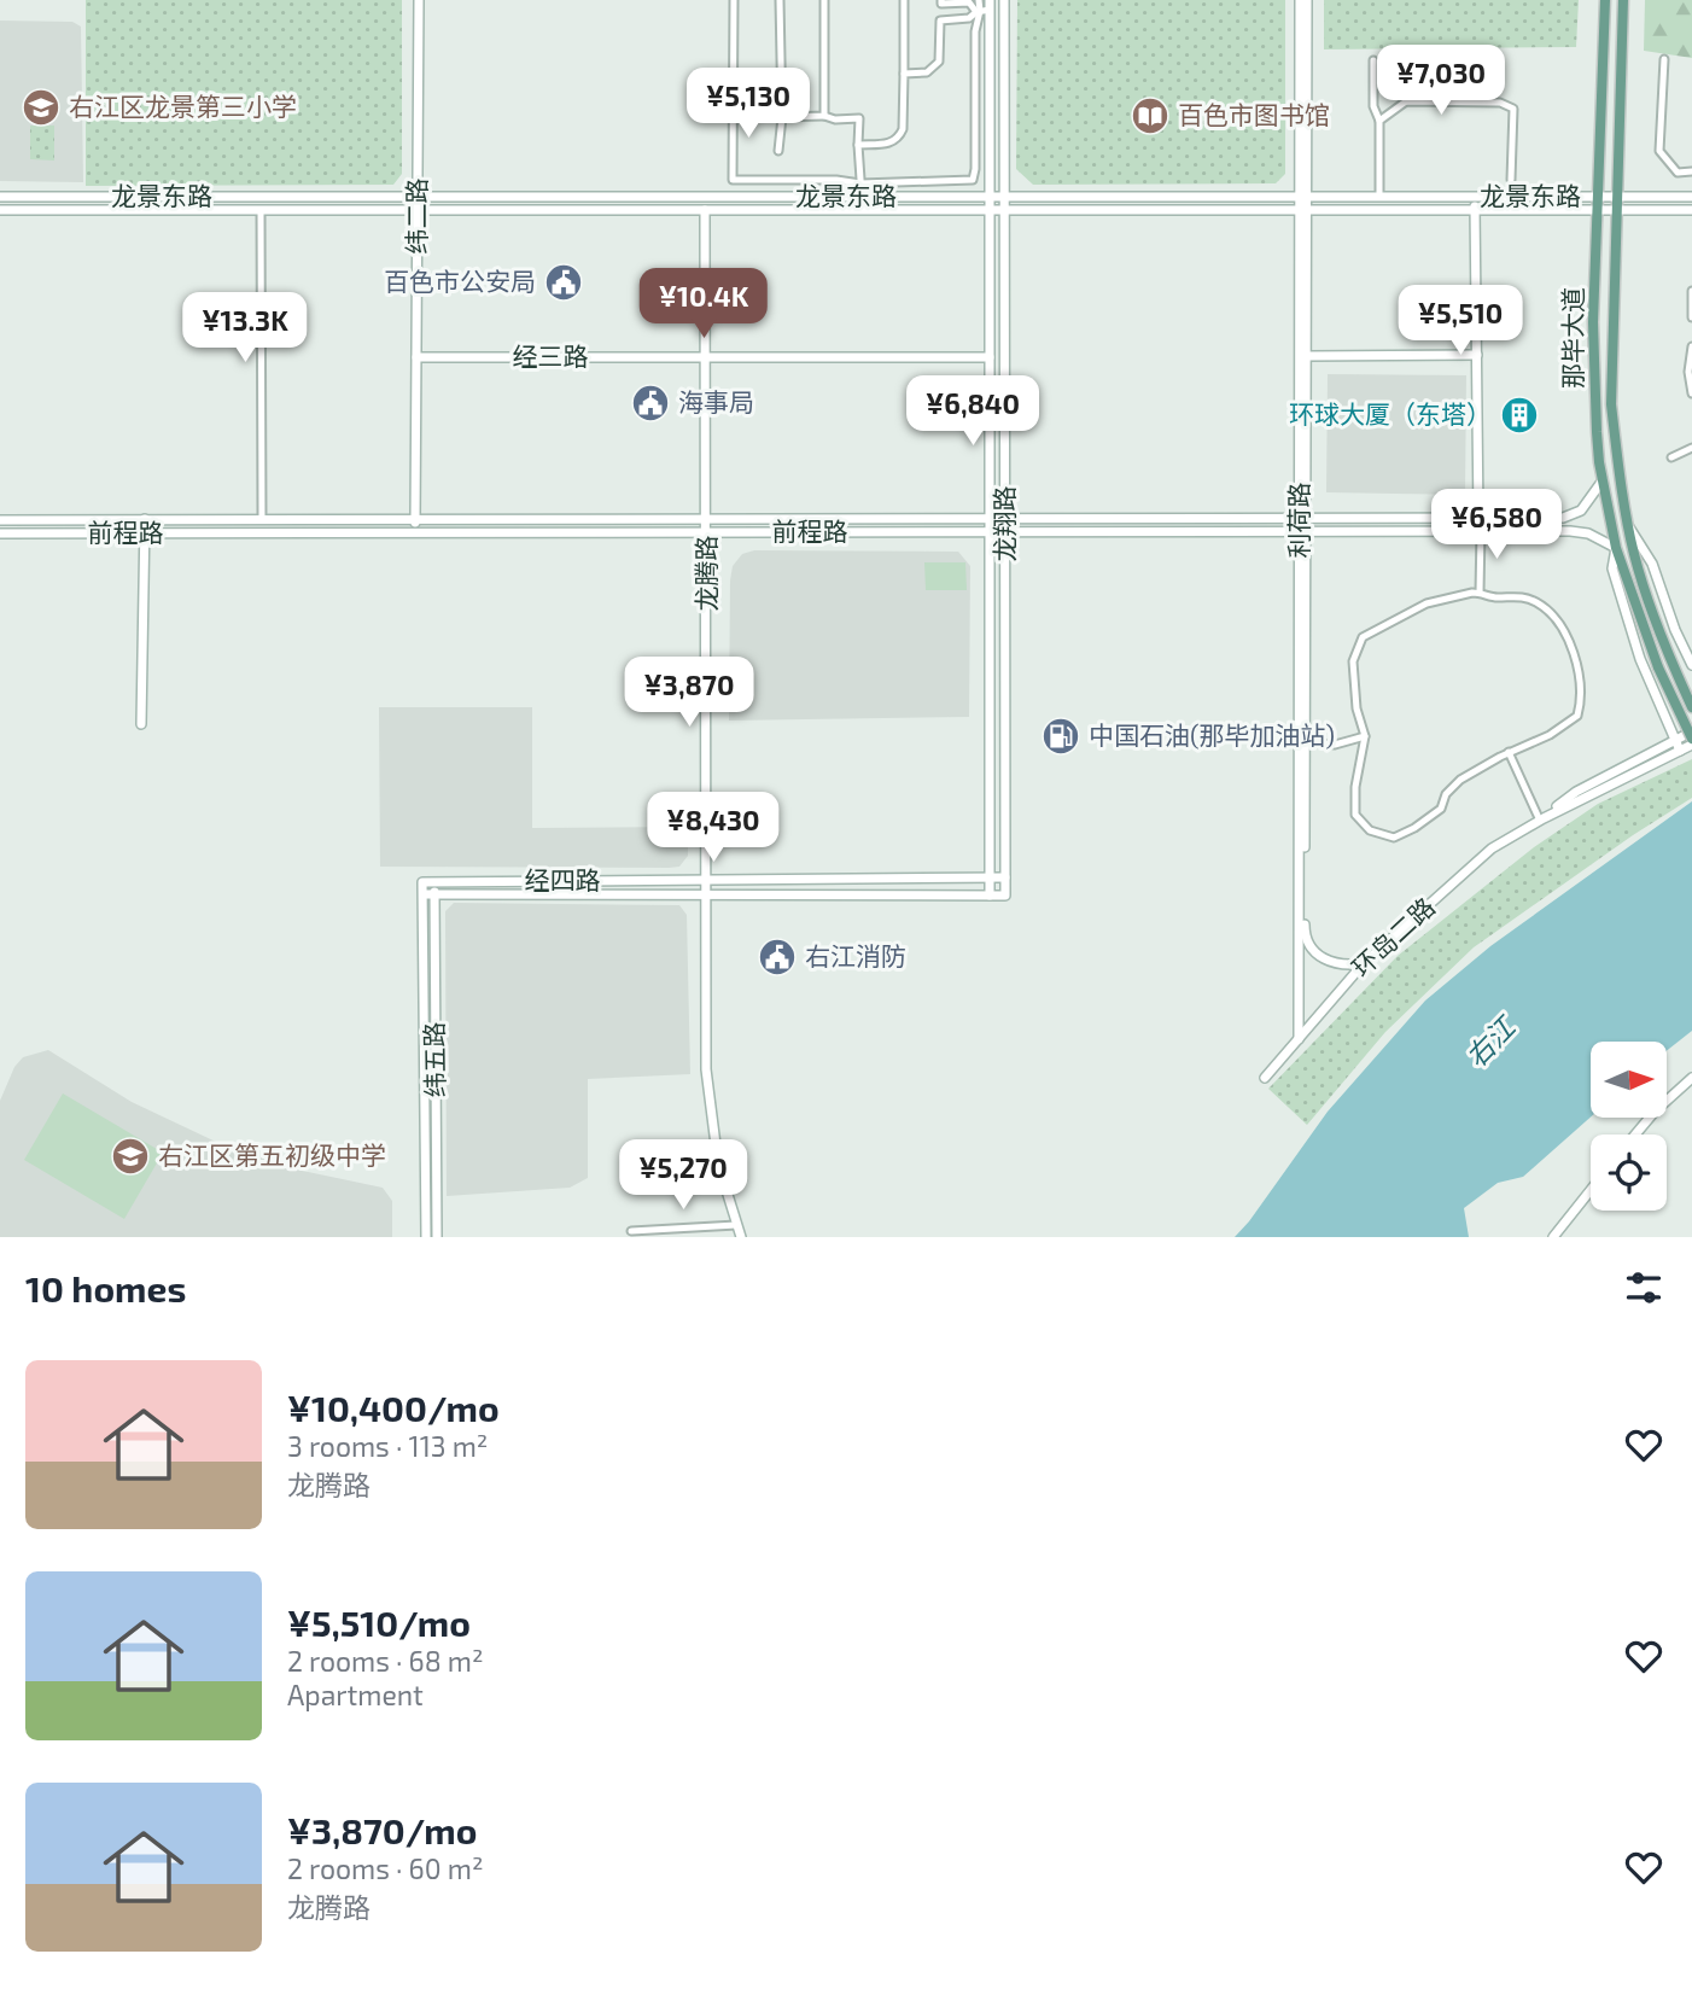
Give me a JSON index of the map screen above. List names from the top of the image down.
{
  "streets": {
    "main road": [
      "龙景东路",
      "纬二路",
      "那毕大道",
      "经三路",
      "利荷路",
      "龙翔路",
      "前程路",
      "龙腾路",
      "经四路",
      "环岛二路",
      "纬五路"
    ]
  },
  "crossings": [
    ["龙景东路", "纬二路"],
    ["龙景东路", "那毕大道"],
    ["龙景东路", "利荷路"],
    ["龙景东路", "龙翔路"],
    ["龙景东路", "龙腾路"],
    ["纬二路", "经三路"],
    ["纬二路", "前程路"],
    ["那毕大道", "前程路"],
    ["那毕大道", "环岛二路"],
    ["经三路", "龙翔路"],
    ["经三路", "龙腾路"],
    ["利荷路", "前程路"],
    ["利荷路", "环岛二路"],
    ["龙翔路", "前程路"],
    ["龙翔路", "经四路"],
    ["前程路", "龙腾路"],
    ["龙腾路", "经四路"],
    ["经四路", "纬五路"]
  ],
  "water": ["右江"],
  "places": {
    "school or university": ["右江区龙景第三小学", "右江区第五初级中学"],
    "library": ["百色市图书馆"],
    "public building": ["百色市公安局", "海事局", "右江消防"],
    "building": ["环球大厦（东塔）"],
    "fuel station": ["中国石油(那毕加油站)"]
  },
  "north": "right",
  "page": {
    "price": [
      "¥7,030",
      "¥5,130",
      "¥10.4K",
      "¥5,510",
      "¥13.3K",
      "¥6,840",
      "¥6,580",
      "¥3,870",
      "¥8,430",
      "¥5,270"
    ],
    "heading": "10 homes",
    "list": [
      {
        "name": "¥10,400/mo",
        "note": "3 rooms · 113 m² · 龙腾路"
      },
      {
        "name": "¥5,510/mo",
        "note": "2 rooms · 68 m² · Apartment"
      },
      {
        "name": "¥3,870/mo",
        "note": "2 rooms · 60 m² · 龙腾路"
      }
    ]
  }
}
